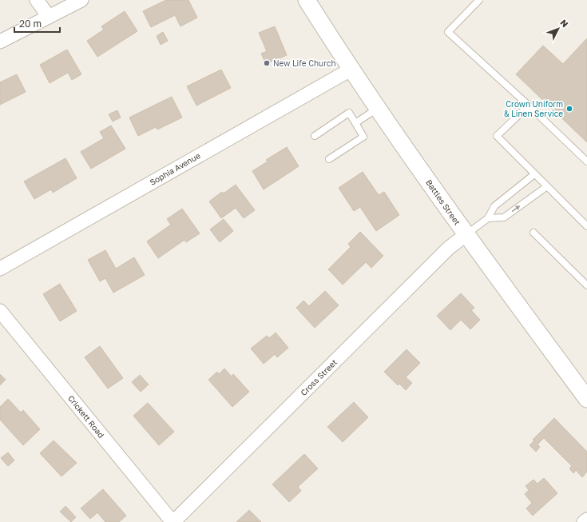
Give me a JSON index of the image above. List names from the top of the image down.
{
  "streets": {
    "street": [
      "Sophia Avenue",
      "Battles Street",
      "Cross Street",
      "Crickett Road"
    ]
  },
  "crossings": [
    ["Sophia Avenue", "Battles Street"],
    ["Battles Street", "Cross Street"],
    ["Cross Street", "Crickett Road"]
  ],
  "places": ["New Life Church", "Crown Uniform & Linen Service"],
  "scale_bar": "20 m",
  "north": "top right"
}
